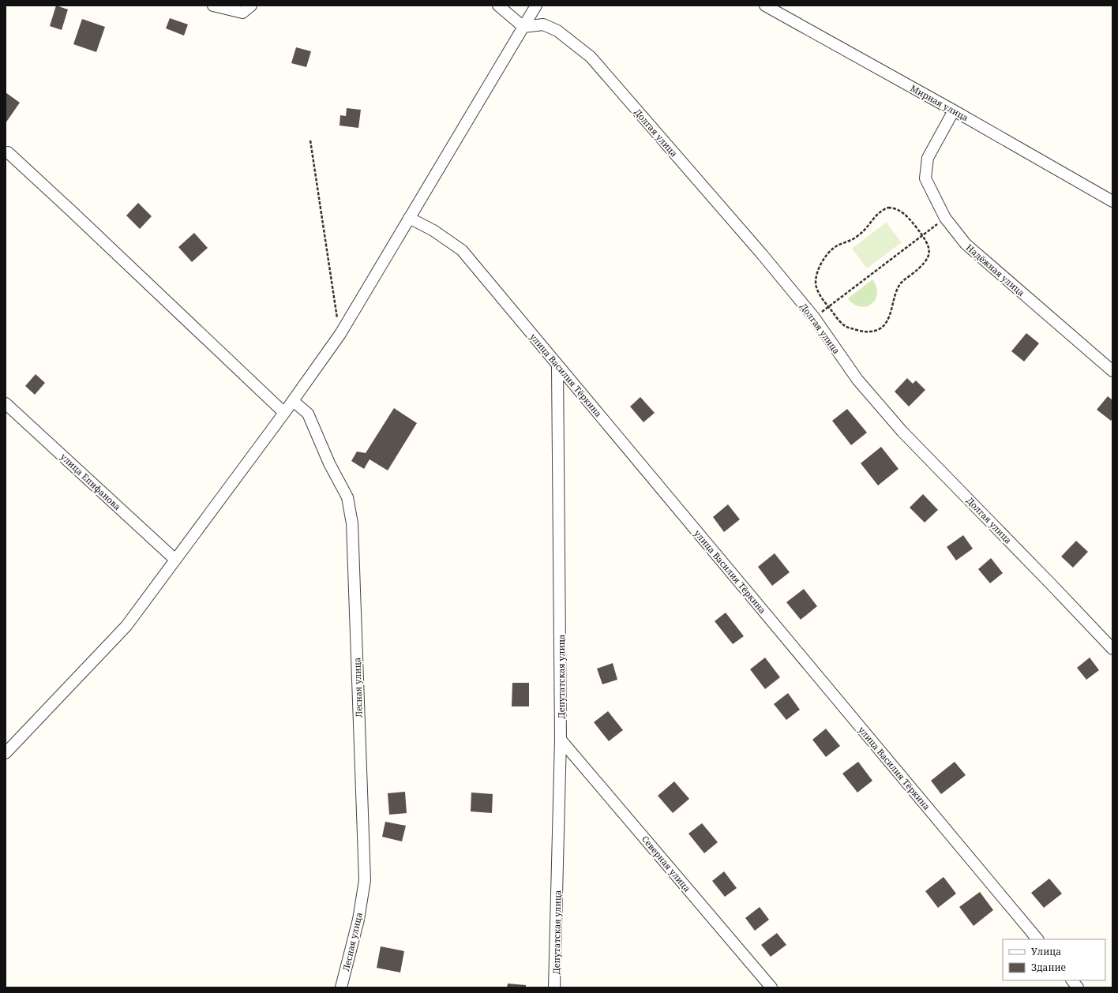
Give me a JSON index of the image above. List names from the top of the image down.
{
  "streets": {
    "street": [
      "Мирная улица",
      "Долгая улица",
      "Надёжная улица",
      "улица Василия Тёркина",
      "улица Епифанова",
      "Депутатская улица",
      "Лесная улица",
      "Северная улица"
    ]
  },
  "crossings": [
    ["Мирная улица", "Надёжная улица"],
    ["улица Василия Тёркина", "Депутатская улица"],
    ["Депутатская улица", "Северная улица"]
  ],
  "legend": ["Улица", "Здание"]
}
